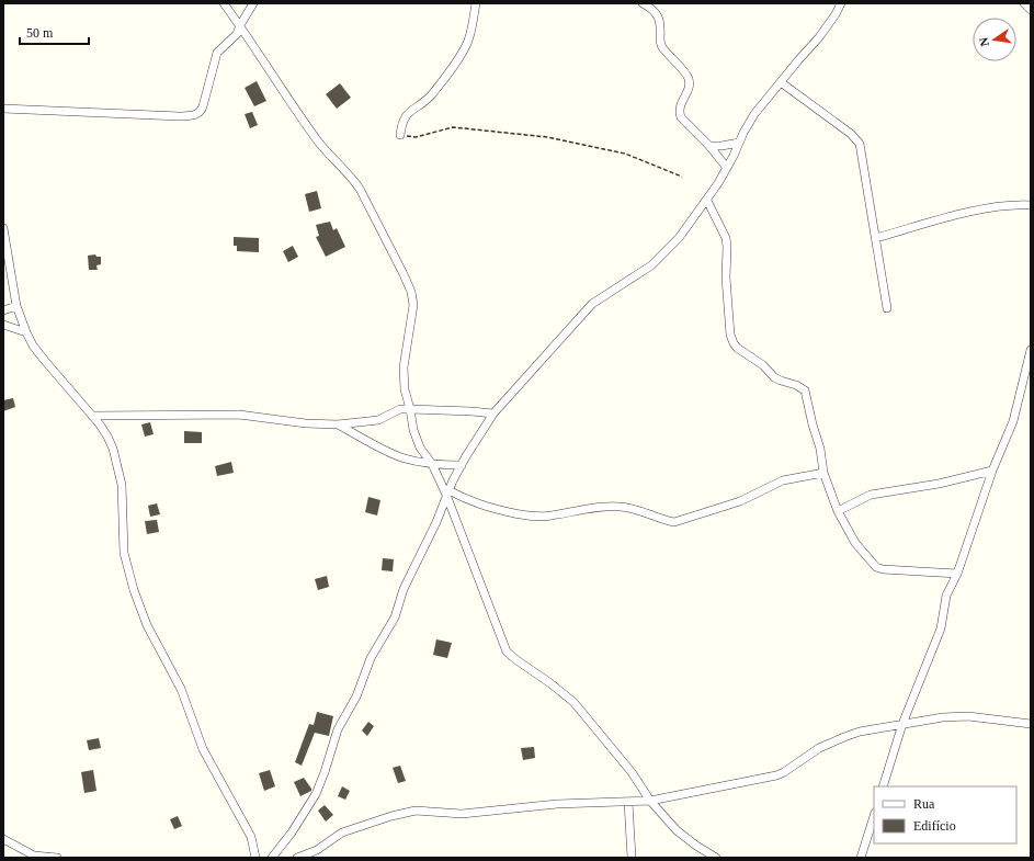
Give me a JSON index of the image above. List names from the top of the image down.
{
  "legend": ["Rua", "Edifício"],
  "scale_bar": "50 m",
  "north": "left"
}
